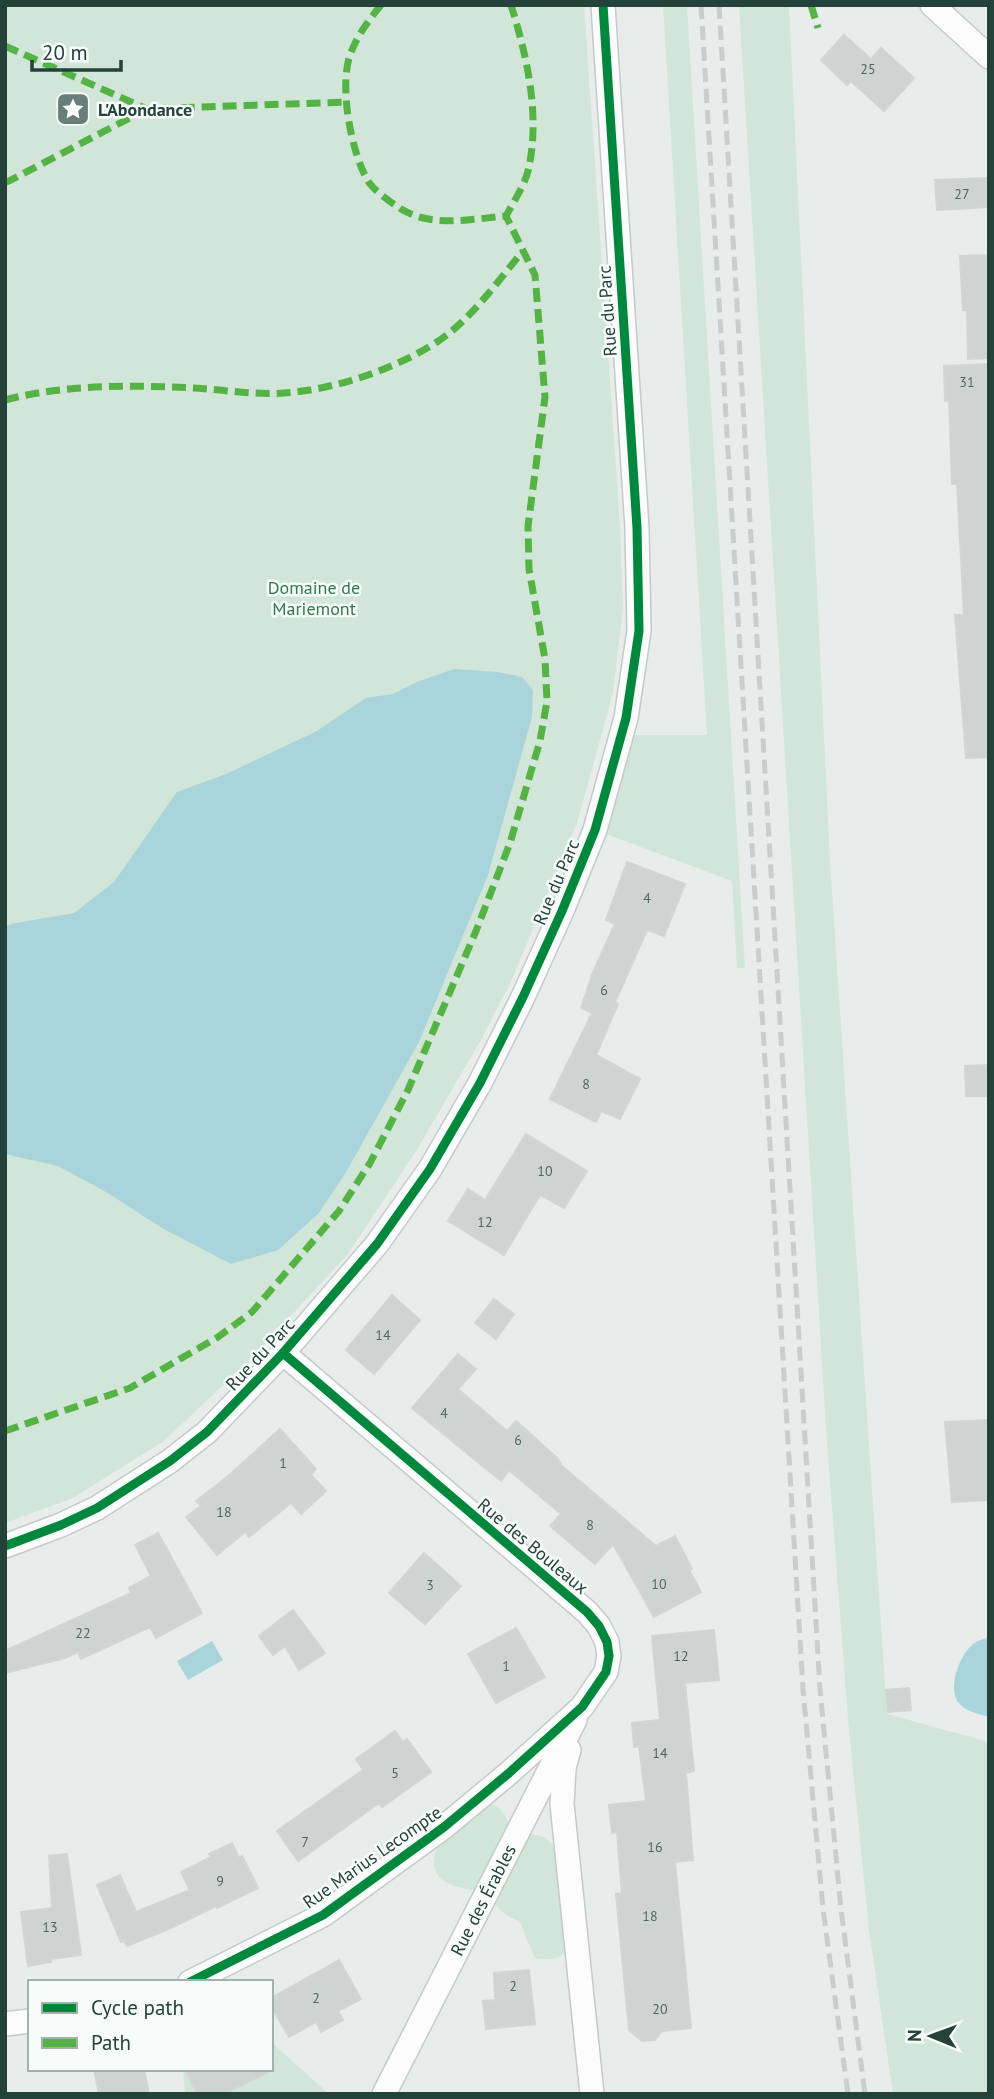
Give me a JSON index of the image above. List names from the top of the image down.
{
  "streets": {
    "street": [
      "Rue du Parc",
      "Rue des Bouleaux",
      "Rue Marius Lecompte",
      "Rue des Érables"
    ]
  },
  "crossings": [
    ["Rue du Parc", "Rue des Bouleaux"],
    ["Rue des Bouleaux", "Rue Marius Lecompte"],
    ["Rue des Bouleaux", "Rue des Érables"]
  ],
  "parks": ["Domaine de Mariemont"],
  "places": {
    "place": ["L'Abondance"]
  },
  "house_numbers": [
    "25",
    "27",
    "31",
    "4",
    "6",
    "8",
    "10",
    "12",
    "14",
    "4",
    "6",
    "1",
    "18",
    "8",
    "10",
    "3",
    "22",
    "12",
    "1",
    "14",
    "5",
    "7",
    "16",
    "9",
    "18",
    "13",
    "2",
    "2",
    "20"
  ],
  "legend": ["Cycle path", "Path"],
  "scale_bar": "20 m",
  "north": "left"
}
